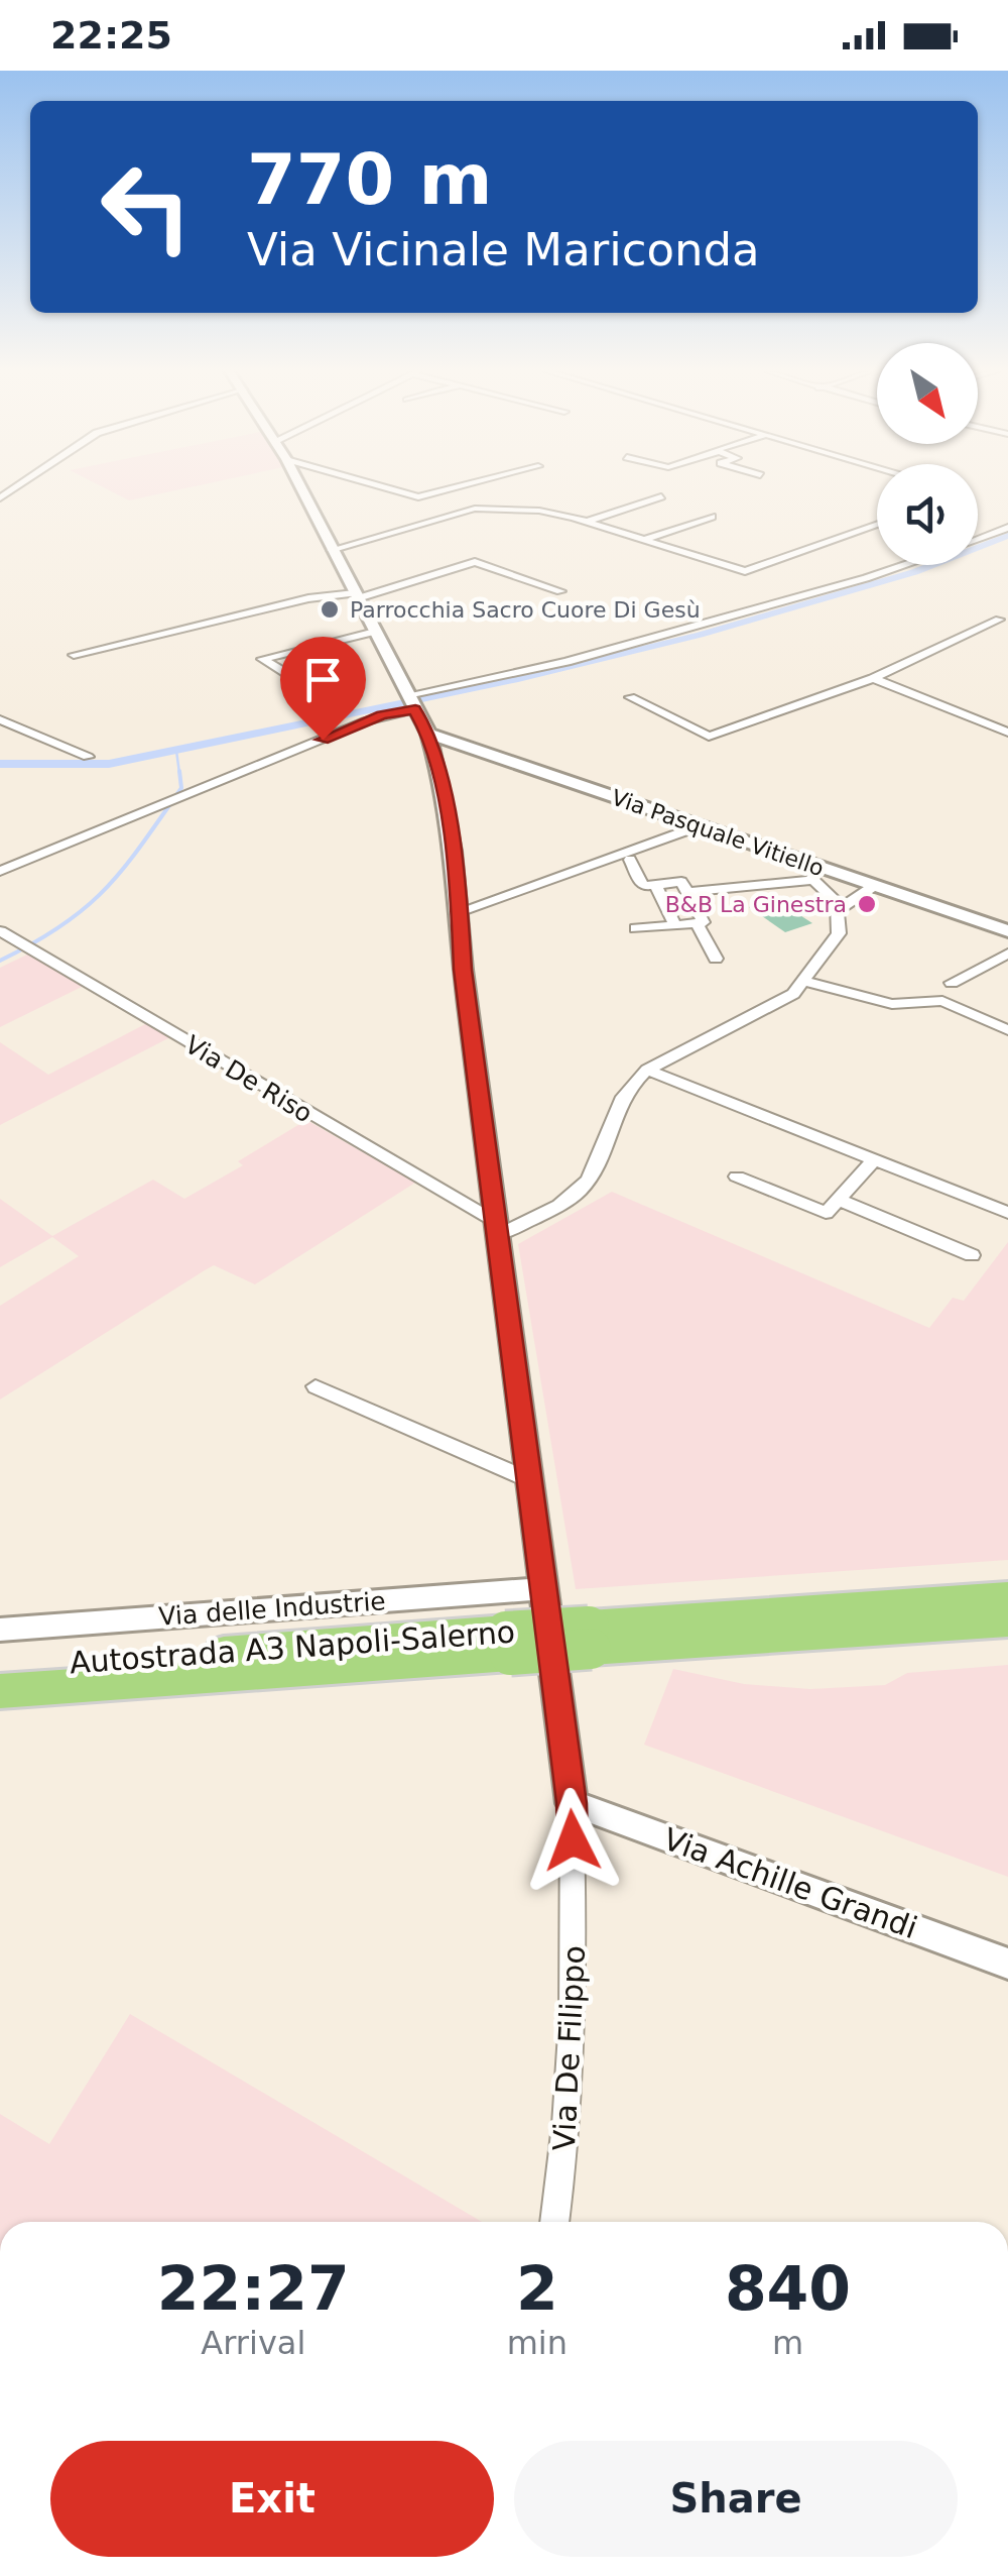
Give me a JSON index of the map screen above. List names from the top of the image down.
{
  "streets": {
    "highway": ["Autostrada A3 Napoli-Salerno"],
    "street": [
      "Via Pasquale Vitiello",
      "Via De Riso",
      "Via delle Industrie",
      "Via Achille Grandi",
      "Via De Filippo"
    ]
  },
  "crossings": [
    ["Via Achille Grandi", "Via De Filippo"]
  ],
  "places": ["Parrocchia Sacro Cuore Di Gesù", "B&B La Ginestra"],
  "north": "bottom right",
  "page": {
    "status": "22:25",
    "turn": ["770 m", "Via Vicinale Mariconda"],
    "eta": [
      "22:27",
      "Arrival",
      "2",
      "min",
      "840",
      "m"
    ],
    "buttons": ["Exit", "Share"]
  }
}
